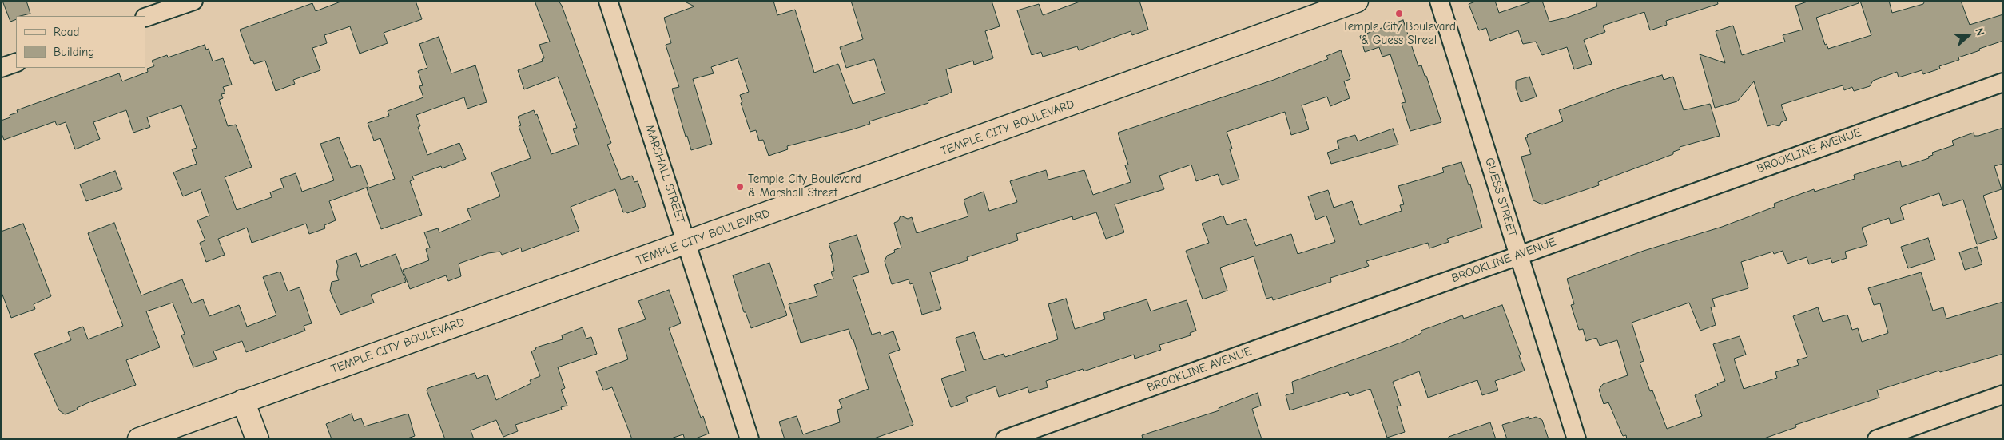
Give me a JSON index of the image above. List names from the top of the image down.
{
  "streets": {
    "main road": ["TEMPLE CITY BOULEVARD"],
    "street": ["BROOKLINE AVENUE", "MARSHALL STREET", "GUESS STREET"]
  },
  "crossings": [
    ["TEMPLE CITY BOULEVARD", "MARSHALL STREET"],
    ["BROOKLINE AVENUE", "GUESS STREET"]
  ],
  "places": ["Temple City Boulevard & Guess Street", "Temple City Boulevard & Marshall Street"],
  "legend": ["Road", "Building"],
  "north": "right"
}
